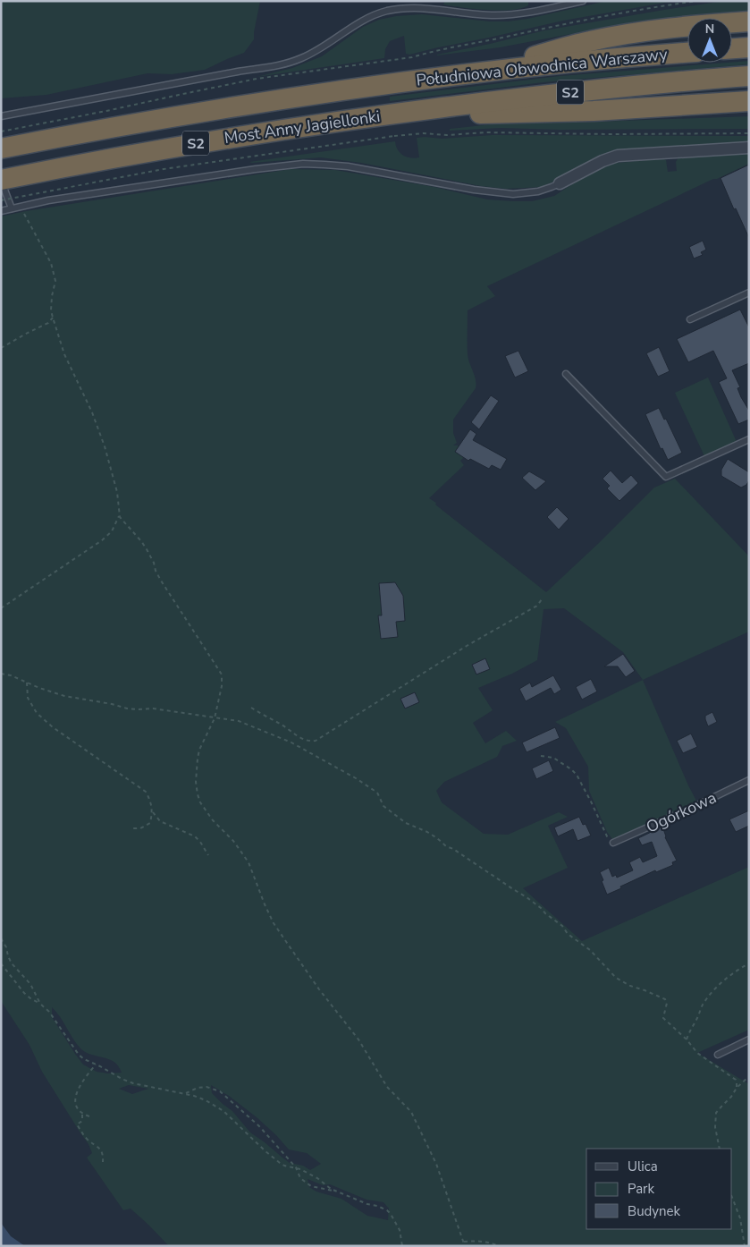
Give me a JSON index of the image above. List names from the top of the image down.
{
  "streets": {
    "highway": ["Południowa Obwodnica Warszawy", "S2", "Most Anny Jagiellonki"],
    "lane": ["Ogórkowa"]
  },
  "crossings": [
    ["Południowa Obwodnica Warszawy", "Most Anny Jagiellonki"]
  ],
  "legend": ["Ulica", "Park", "Budynek"],
  "north": "top"
}
